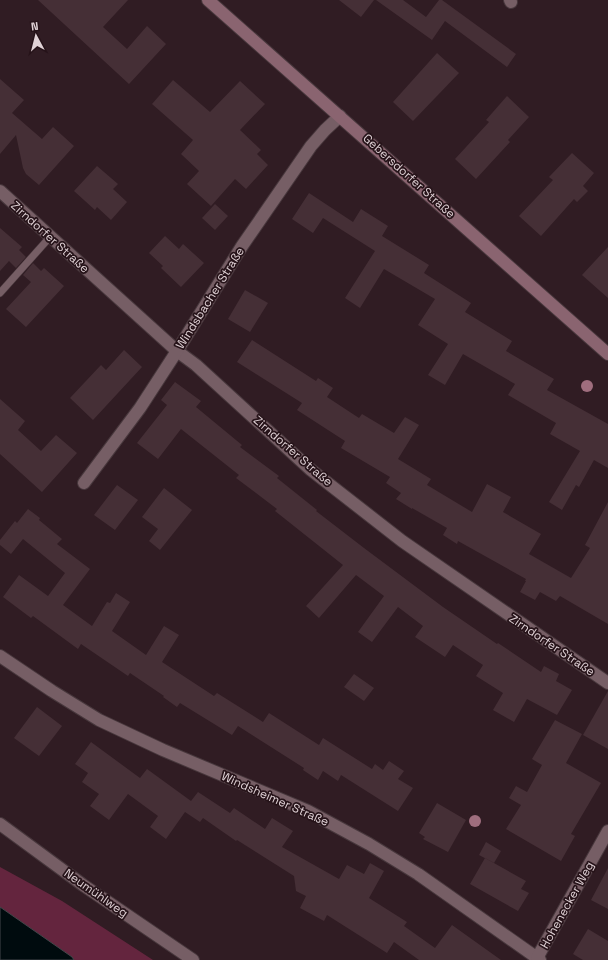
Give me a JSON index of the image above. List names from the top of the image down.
{
  "streets": {
    "main road": ["Gebersdorfer Straße"],
    "street": [
      "Zirndorfer Straße",
      "Windsbacher Straße",
      "Windsheimer Straße",
      "Neumühlweg",
      "Hohenecker Weg"
    ]
  },
  "crossings": [
    ["Gebersdorfer Straße", "Windsbacher Straße"],
    ["Zirndorfer Straße", "Windsbacher Straße"],
    ["Windsheimer Straße", "Hohenecker Weg"]
  ],
  "north": "top"
}
